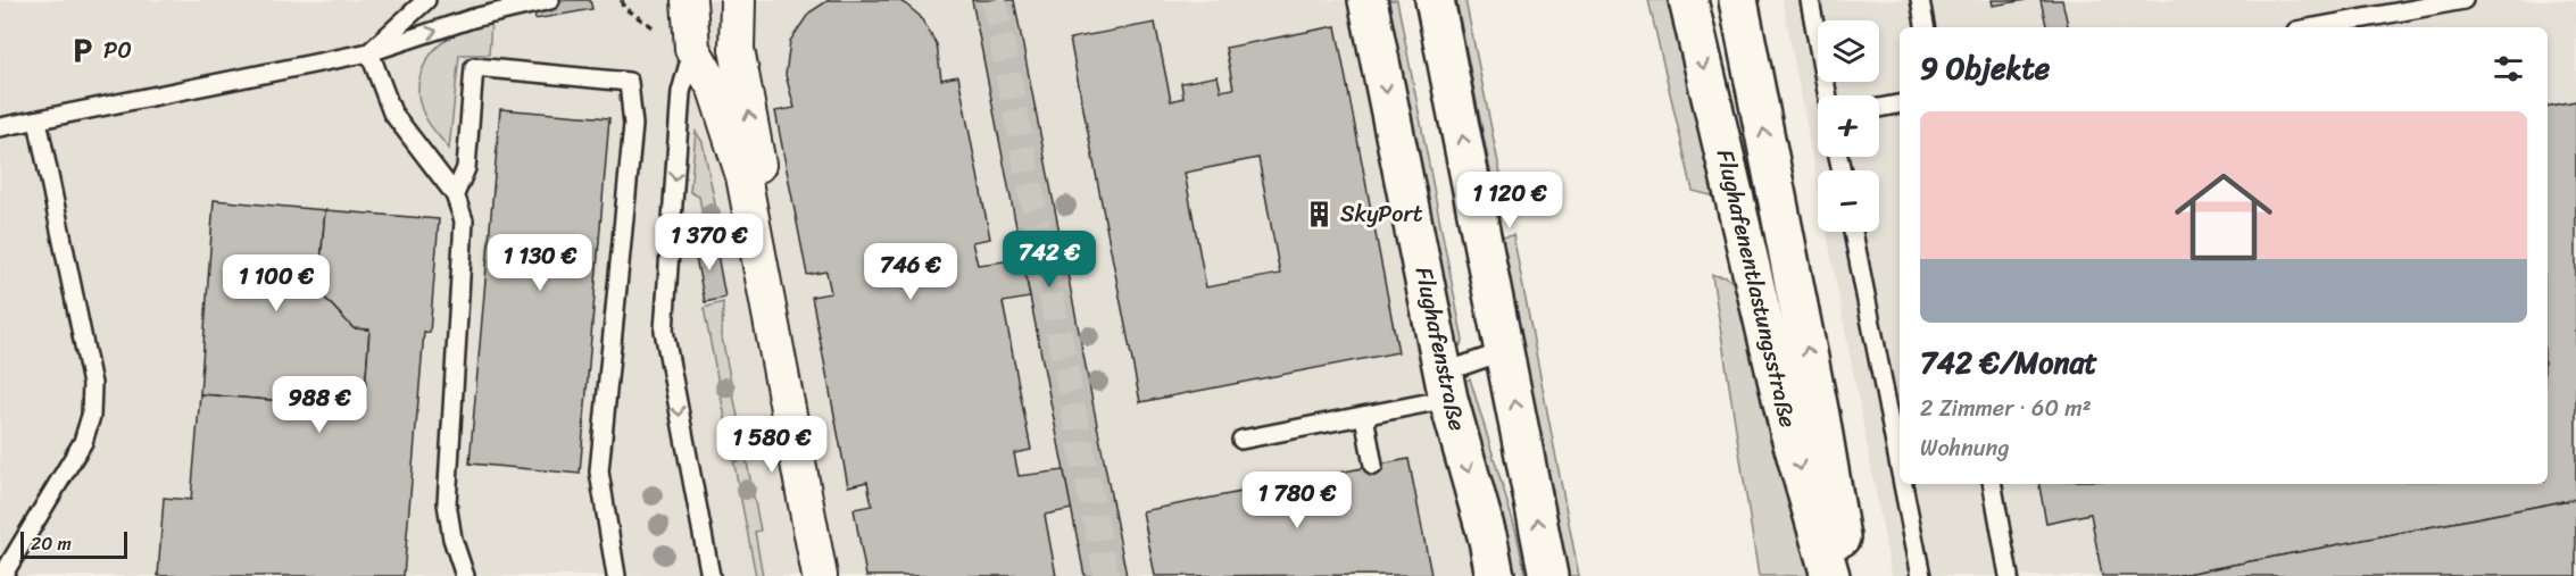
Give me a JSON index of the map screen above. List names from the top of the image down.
{
  "streets": {
    "main road": ["Flughafenentlastungsstraße", "Flughafenstraße"]
  },
  "places": {
    "parking": ["P0"],
    "building": ["SkyPort"]
  },
  "scale_bar": "20 m",
  "page": {
    "map_buttons": ["+", "−"],
    "heading": "9 Objekte",
    "list": [
      {
        "name": "742 €/Monat",
        "note": "2 Zimmer · 60 m² · Wohnung"
      }
    ],
    "price": [
      "1 120 €",
      "1 370 €",
      "742 €",
      "1 130 €",
      "746 €",
      "1 100 €",
      "988 €",
      "1 580 €",
      "1 780 €"
    ],
    "scale": "20 m"
  }
}
